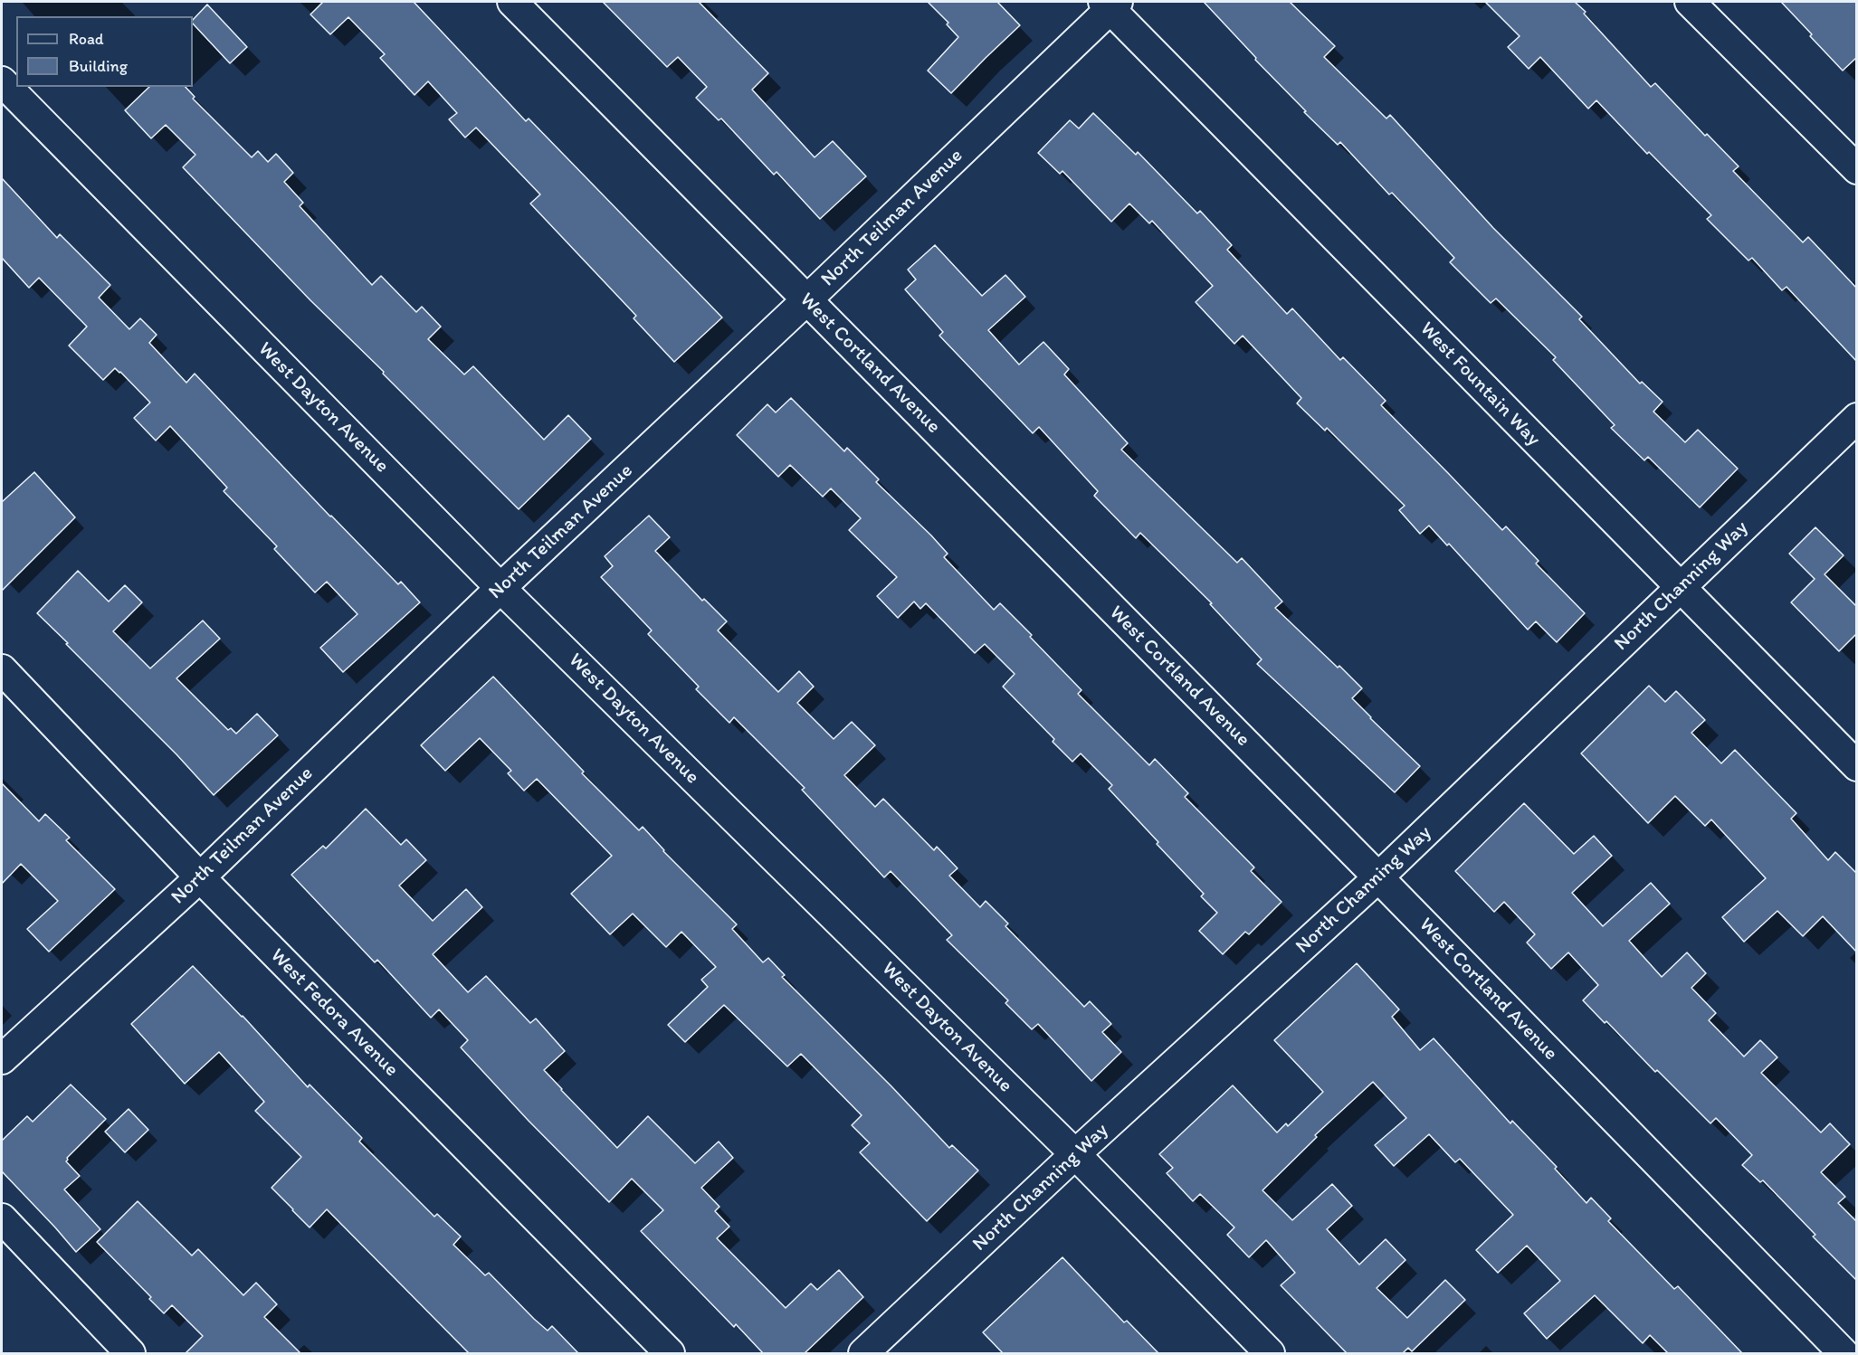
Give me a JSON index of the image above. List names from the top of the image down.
{
  "streets": {
    "street": [
      "North Teilman Avenue",
      "West Cortland Avenue",
      "West Fountain Way",
      "West Dayton Avenue",
      "North Channing Way",
      "West Fedora Avenue"
    ]
  },
  "crossings": [
    ["North Teilman Avenue", "West Cortland Avenue"],
    ["North Teilman Avenue", "West Fountain Way"],
    ["North Teilman Avenue", "West Dayton Avenue"],
    ["North Teilman Avenue", "West Fedora Avenue"],
    ["West Cortland Avenue", "North Channing Way"],
    ["West Fountain Way", "North Channing Way"],
    ["West Dayton Avenue", "North Channing Way"]
  ],
  "legend": ["Road", "Building"]
}
